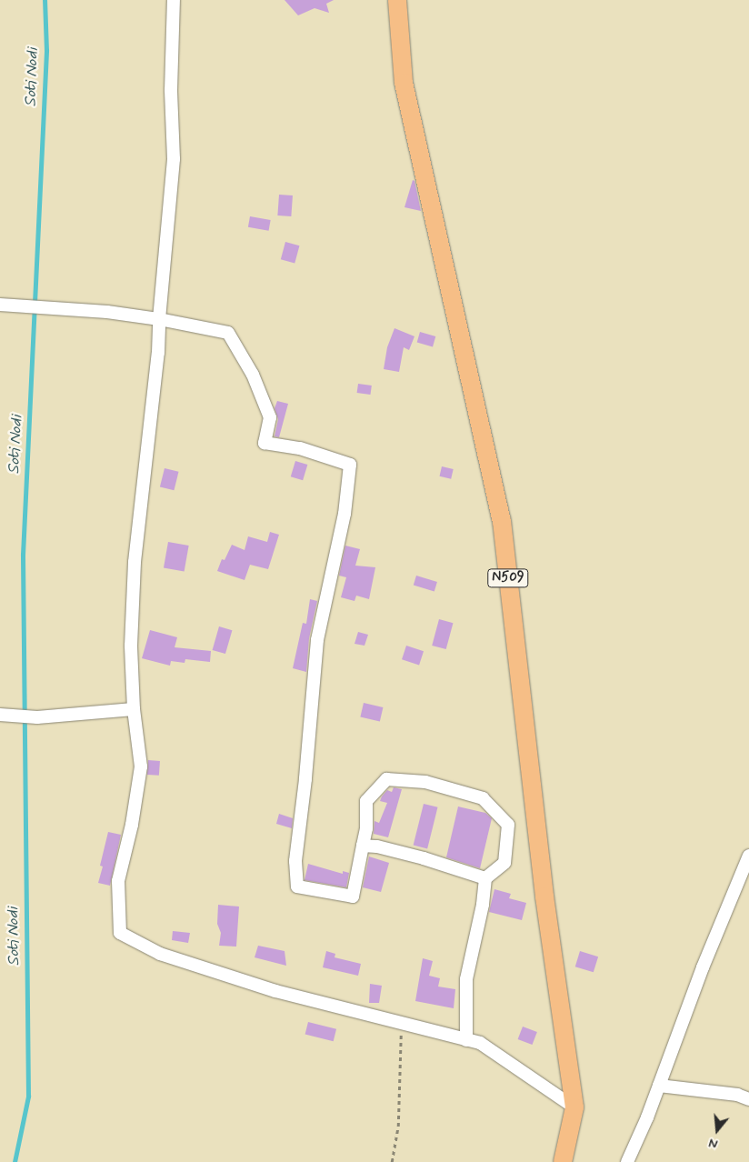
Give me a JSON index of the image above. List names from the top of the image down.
{
  "streets": {
    "highway": ["N509"]
  },
  "water": ["Soti Nodi"],
  "north": "bottom"
}
